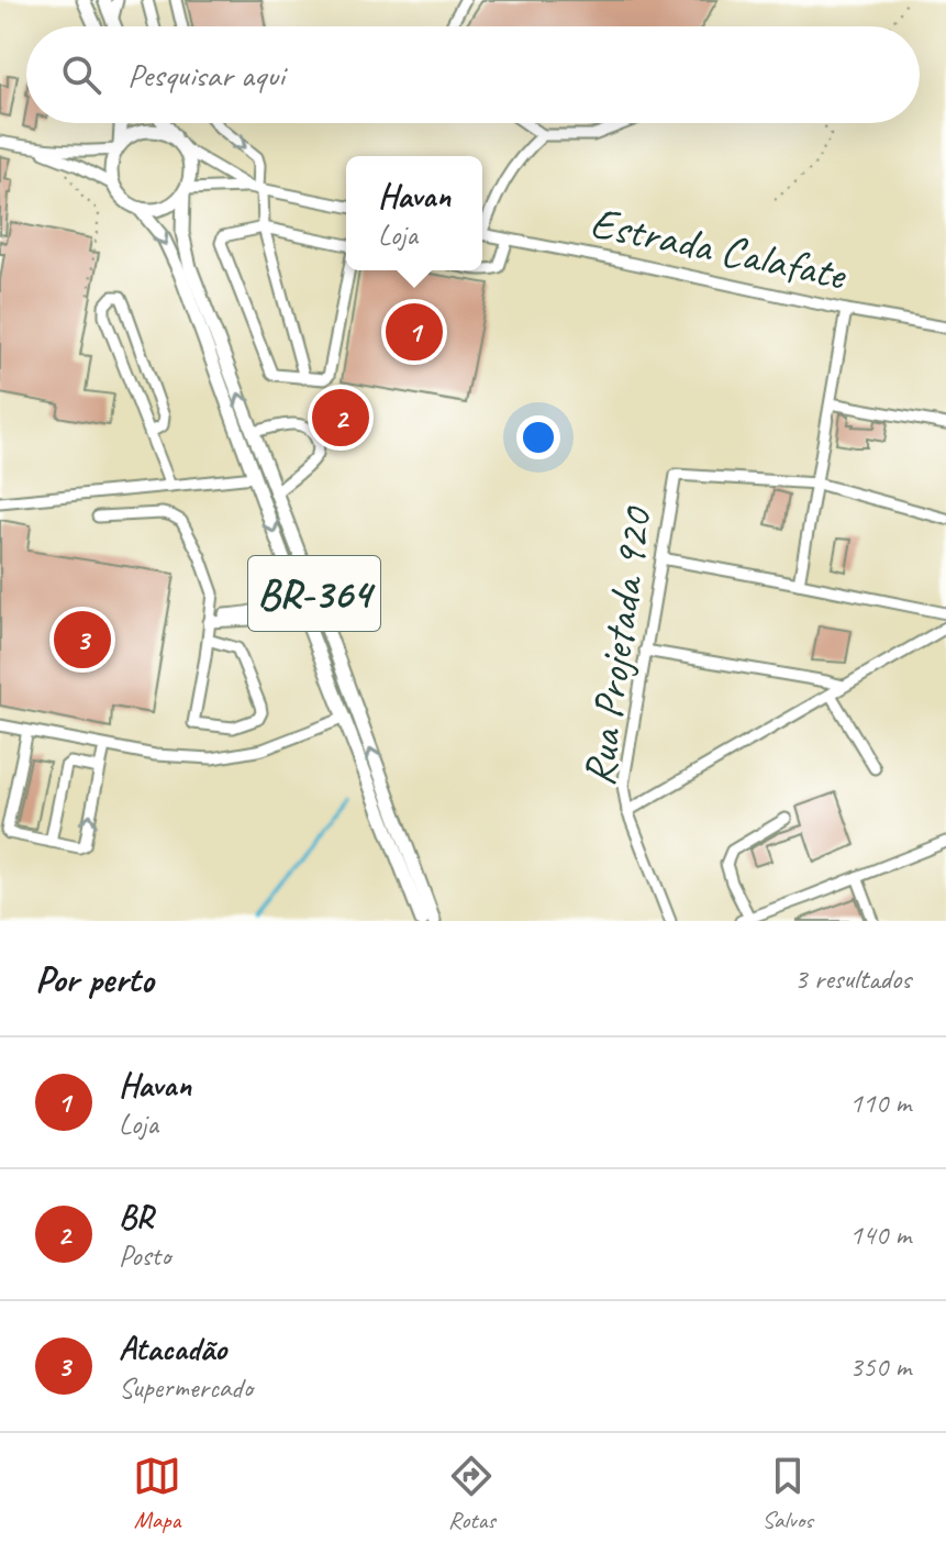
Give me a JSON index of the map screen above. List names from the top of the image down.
{
  "streets": {
    "main road": ["BR-364"],
    "street": ["Estrada Calafate", "Rua Projetada 920"]
  },
  "page": {
    "search": "Pesquisar aqui",
    "popup": ["Havan", "Loja"],
    "pins": ["1", "2", "3"],
    "heading": ["Por perto", "3 resultados"],
    "list": [
      {
        "mark": "1",
        "name": "Havan",
        "note": "Loja",
        "value": "110 m"
      },
      {
        "mark": "2",
        "name": "BR",
        "note": "Posto",
        "value": "140 m"
      },
      {
        "mark": "3",
        "name": "Atacadão",
        "note": "Supermercado",
        "value": "350 m"
      }
    ],
    "nav": ["Mapa", "Rotas", "Salvos"]
  }
}
